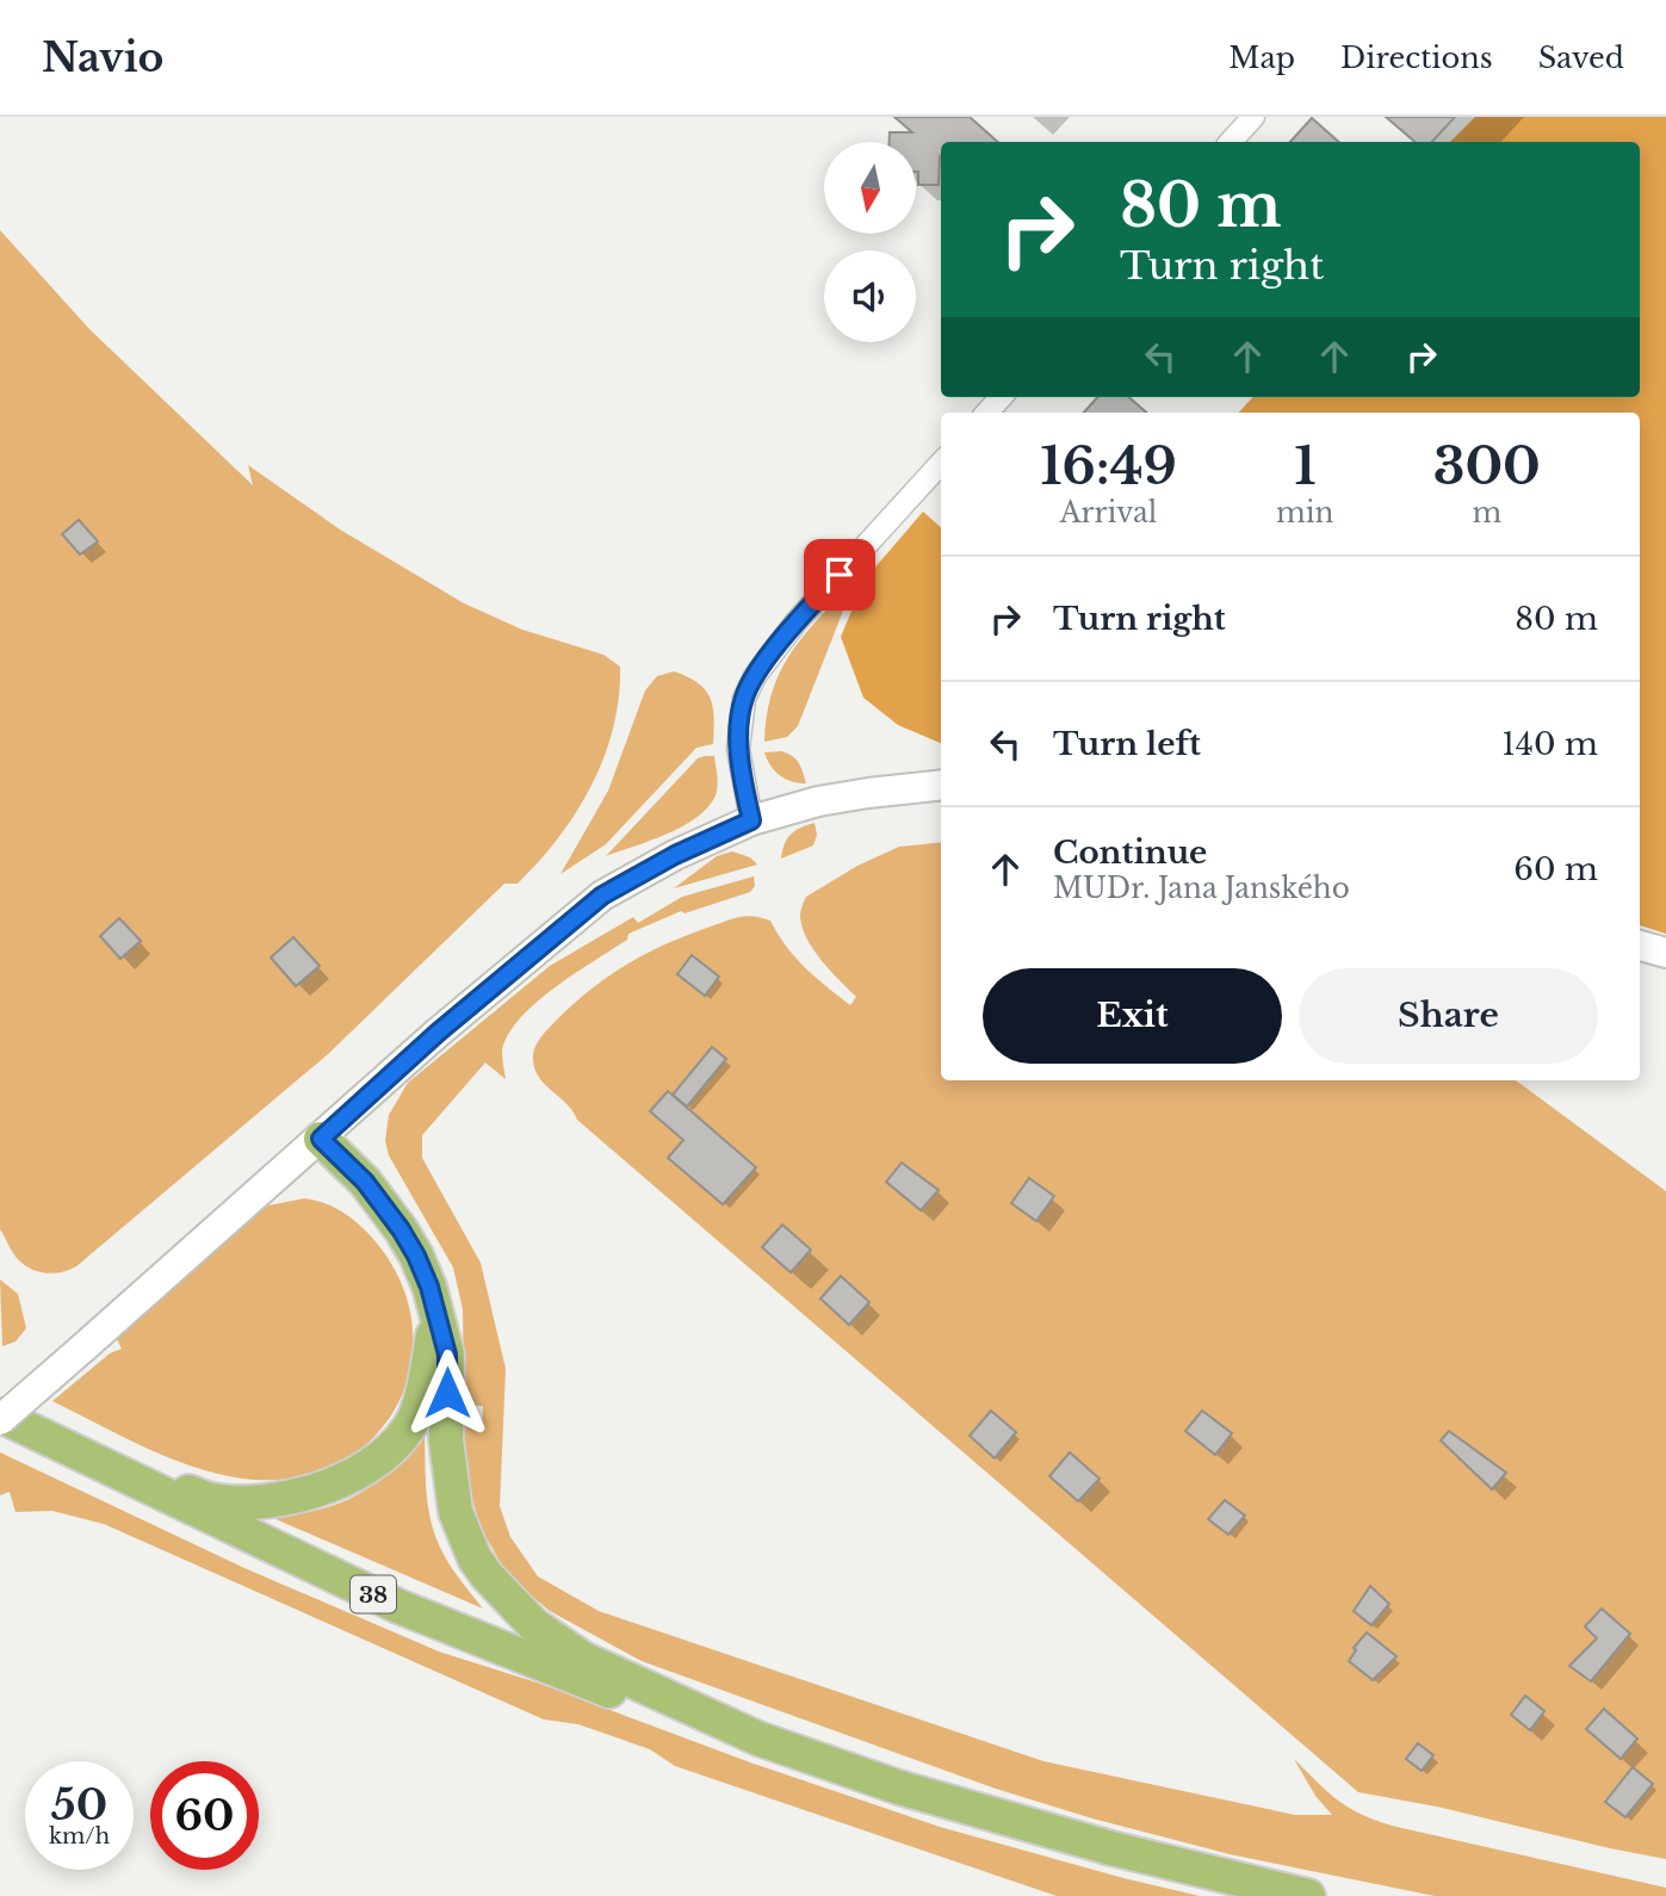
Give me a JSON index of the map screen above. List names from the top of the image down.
{
  "streets": {
    "main road": ["38"]
  },
  "north": "bottom",
  "page": {
    "header": "Navio",
    "nav": ["Map", "Directions", "Saved"],
    "turn": ["80 m", "Turn right"],
    "eta": [
      "16:49",
      "Arrival",
      "1",
      "min",
      "300",
      "m"
    ],
    "list": [
      {
        "name": "Turn right",
        "value": "80 m"
      },
      {
        "name": "Turn left",
        "value": "140 m"
      },
      {
        "name": "Continue",
        "note": "MUDr. Jana Janského",
        "value": "60 m"
      }
    ],
    "buttons": ["Exit", "Share"],
    "speed": "50 km/h",
    "limit": "60"
  }
}
